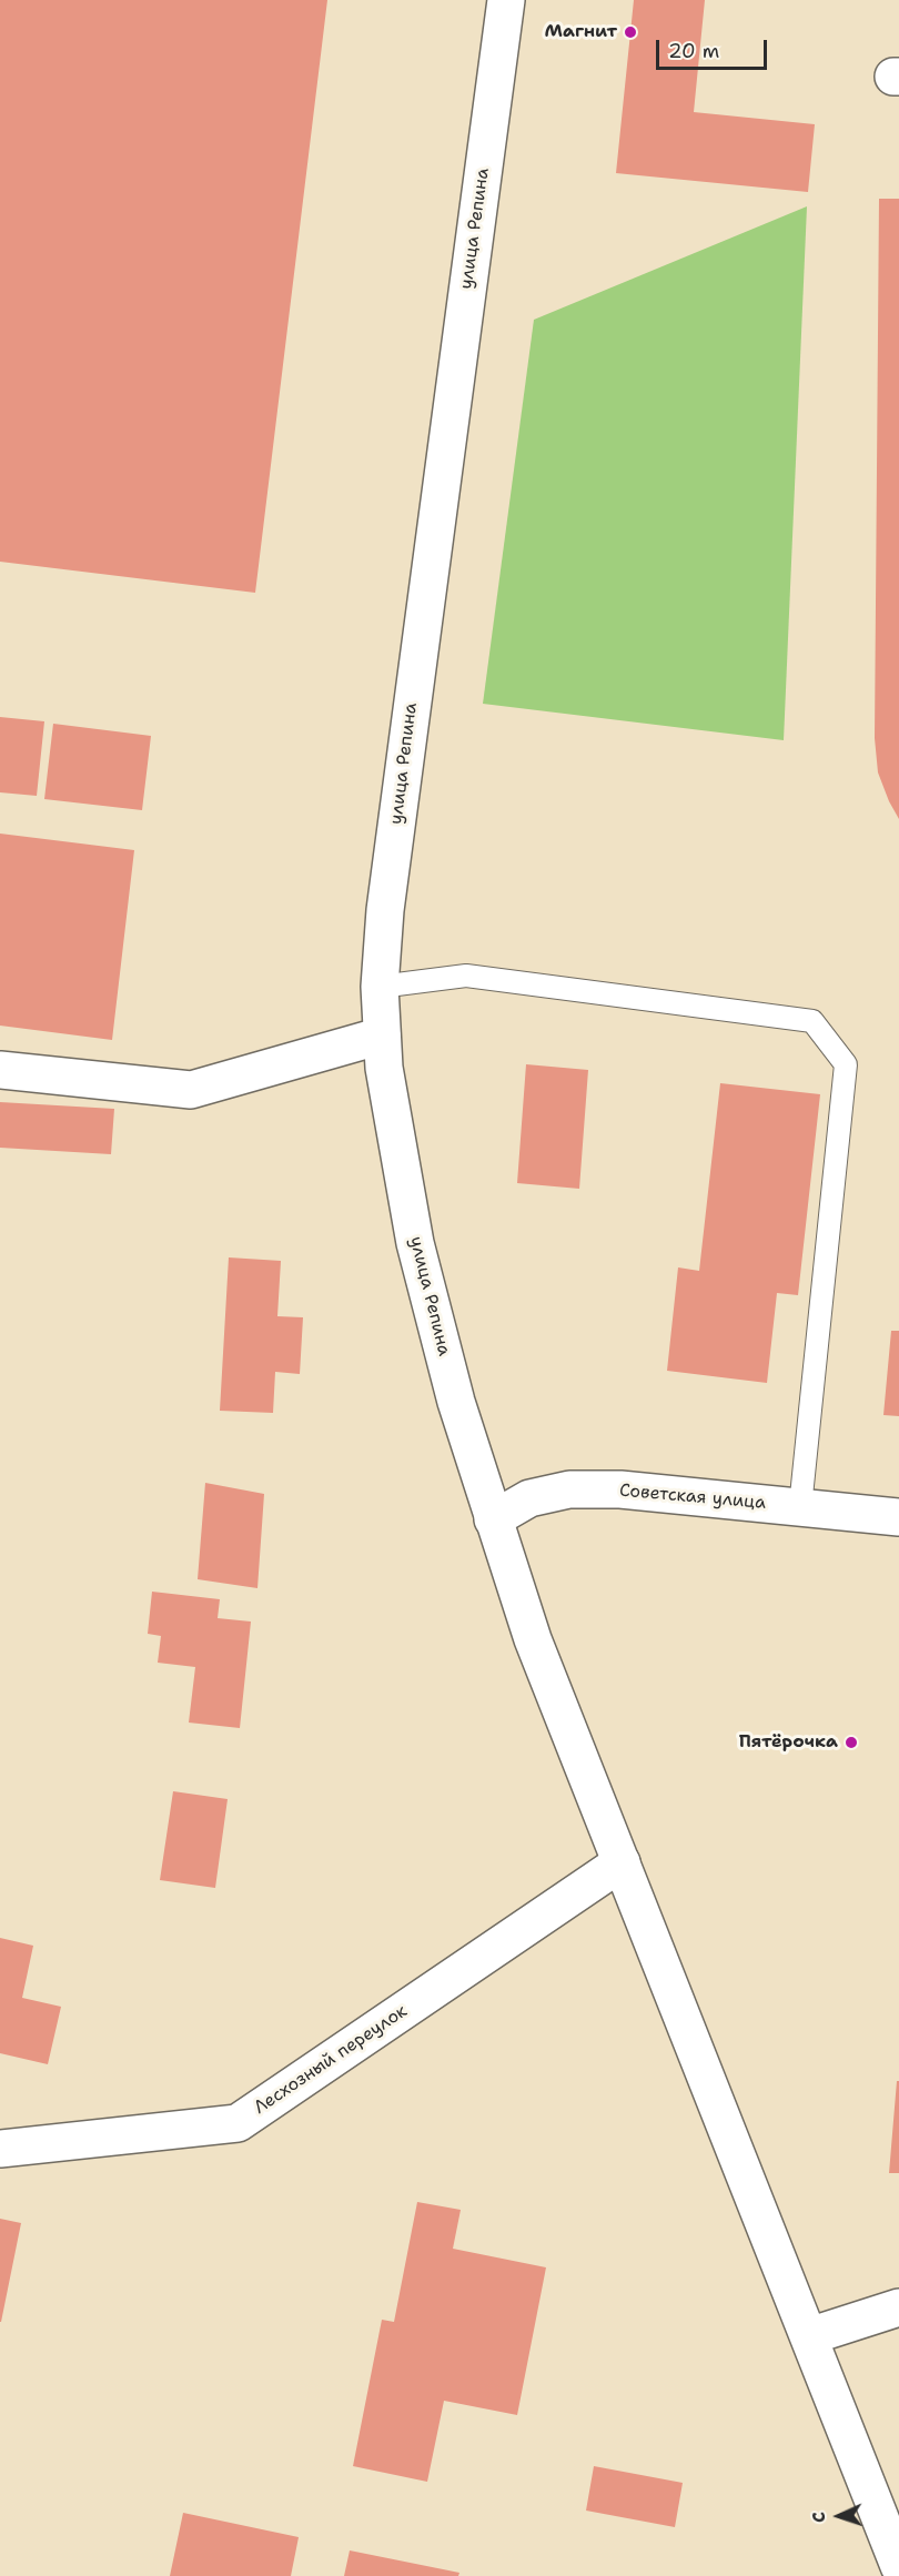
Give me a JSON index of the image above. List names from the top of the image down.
{
  "streets": {
    "main road": ["улица Репина", "Советская улица", "Лесхозный переулок"]
  },
  "crossings": [
    ["улица Репина", "Советская улица"],
    ["улица Репина", "Лесхозный переулок"]
  ],
  "places": ["Магнит", "Пятёрочка"],
  "scale_bar": "20 m",
  "north": "left"
}
